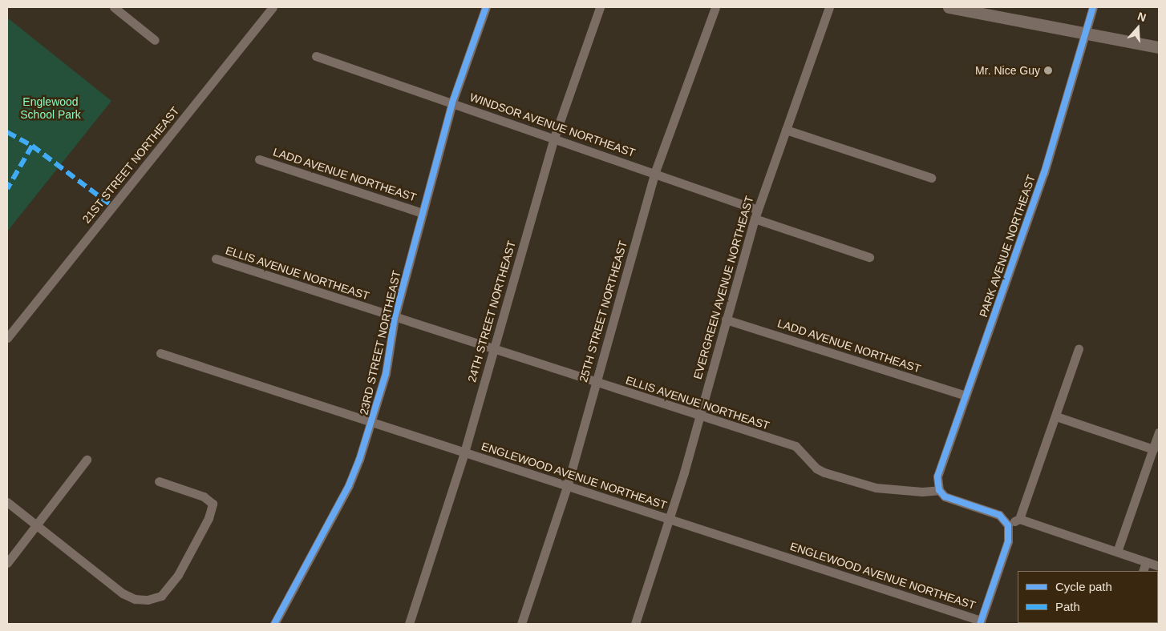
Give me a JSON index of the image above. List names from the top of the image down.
{
  "streets": {
    "street": [
      "WINDSOR AVENUE NORTHEAST",
      "21ST STREET NORTHEAST",
      "LADD AVENUE NORTHEAST",
      "PARK AVENUE NORTHEAST",
      "ELLIS AVENUE NORTHEAST",
      "EVERGREEN AVENUE NORTHEAST",
      "24TH STREET NORTHEAST",
      "25TH STREET NORTHEAST",
      "23RD STREET NORTHEAST",
      "ENGLEWOOD AVENUE NORTHEAST"
    ]
  },
  "crossings": [
    ["WINDSOR AVENUE NORTHEAST", "EVERGREEN AVENUE NORTHEAST"],
    ["WINDSOR AVENUE NORTHEAST", "24TH STREET NORTHEAST"],
    ["WINDSOR AVENUE NORTHEAST", "25TH STREET NORTHEAST"],
    ["WINDSOR AVENUE NORTHEAST", "23RD STREET NORTHEAST"],
    ["LADD AVENUE NORTHEAST", "PARK AVENUE NORTHEAST"],
    ["LADD AVENUE NORTHEAST", "EVERGREEN AVENUE NORTHEAST"],
    ["LADD AVENUE NORTHEAST", "23RD STREET NORTHEAST"],
    ["PARK AVENUE NORTHEAST", "ELLIS AVENUE NORTHEAST"],
    ["ELLIS AVENUE NORTHEAST", "EVERGREEN AVENUE NORTHEAST"],
    ["ELLIS AVENUE NORTHEAST", "24TH STREET NORTHEAST"],
    ["ELLIS AVENUE NORTHEAST", "25TH STREET NORTHEAST"],
    ["ELLIS AVENUE NORTHEAST", "23RD STREET NORTHEAST"],
    ["EVERGREEN AVENUE NORTHEAST", "ENGLEWOOD AVENUE NORTHEAST"],
    ["24TH STREET NORTHEAST", "ENGLEWOOD AVENUE NORTHEAST"],
    ["25TH STREET NORTHEAST", "ENGLEWOOD AVENUE NORTHEAST"],
    ["23RD STREET NORTHEAST", "ENGLEWOOD AVENUE NORTHEAST"]
  ],
  "parks": ["Englewood School Park"],
  "places": ["Mr. Nice Guy"],
  "legend": ["Cycle path", "Path"],
  "north": "top"
}
